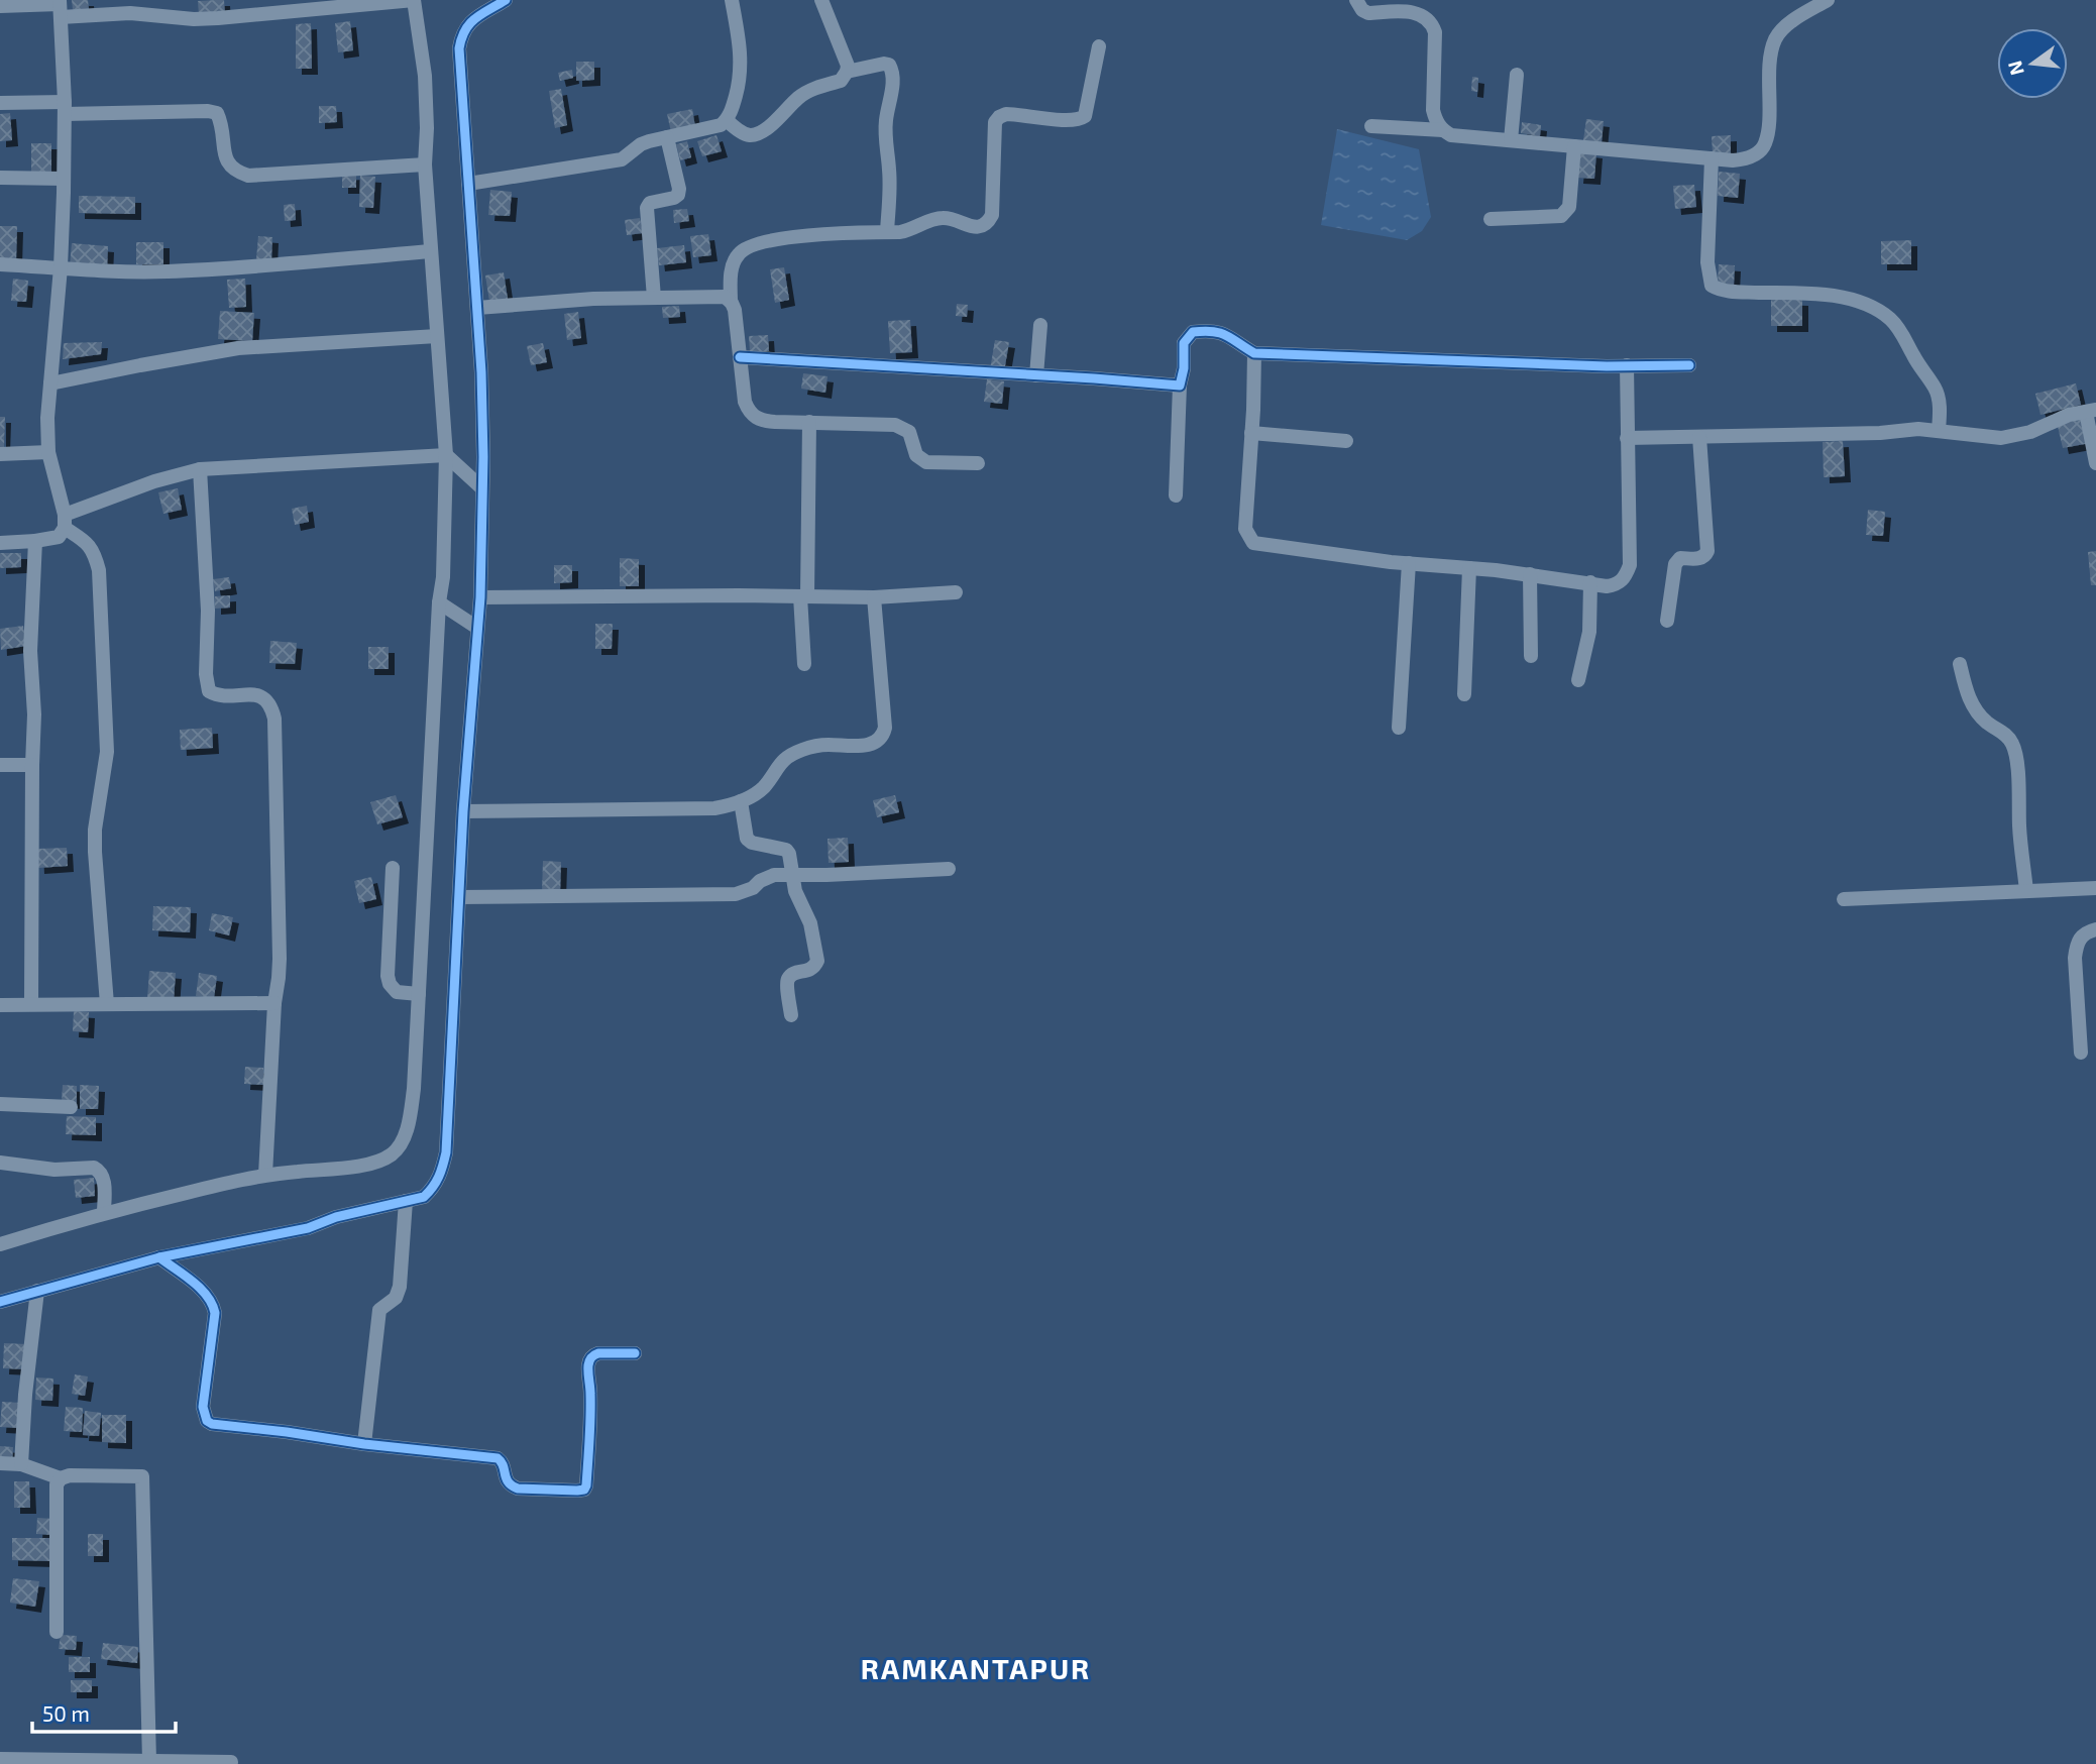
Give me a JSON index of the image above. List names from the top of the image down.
{
  "districts": ["RAMKANTAPUR"],
  "scale_bar": "50 m",
  "north": "left"
}
